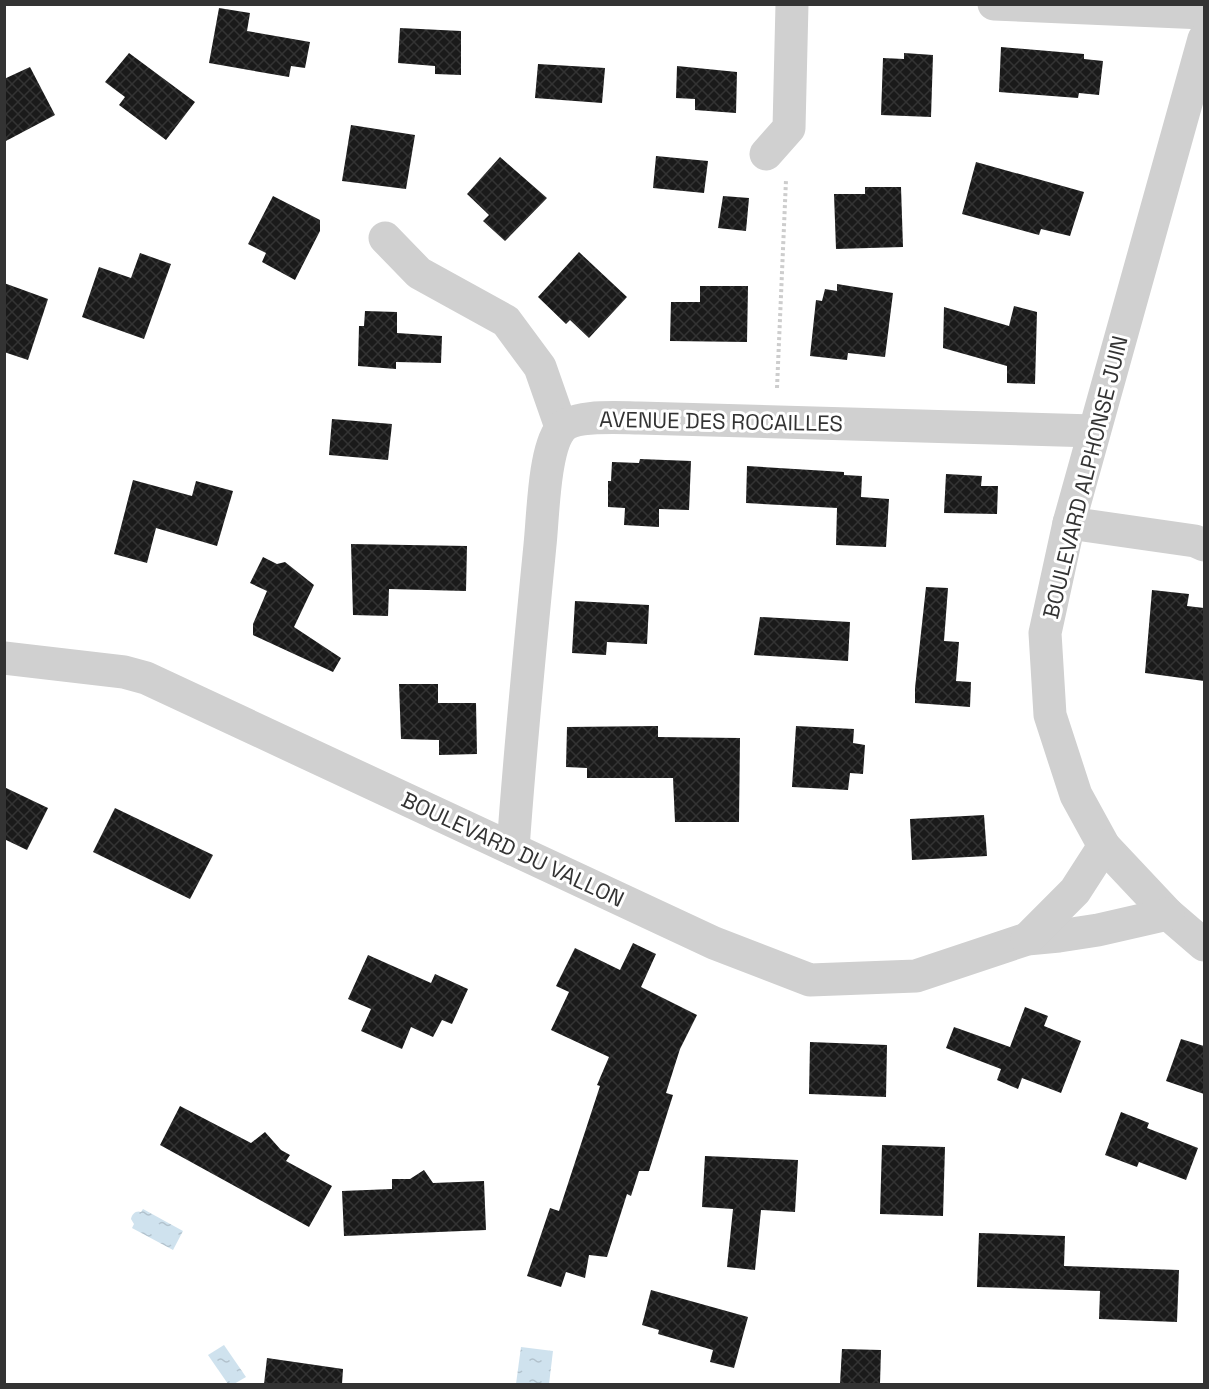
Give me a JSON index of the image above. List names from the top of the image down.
{
  "streets": {
    "street": ["AVENUE DES ROCAILLES", "BOULEVARD ALPHONSE JUIN", "BOULEVARD DU VALLON"]
  },
  "crossings": [
    ["AVENUE DES ROCAILLES", "BOULEVARD ALPHONSE JUIN"],
    ["BOULEVARD ALPHONSE JUIN", "BOULEVARD DU VALLON"]
  ]
}
